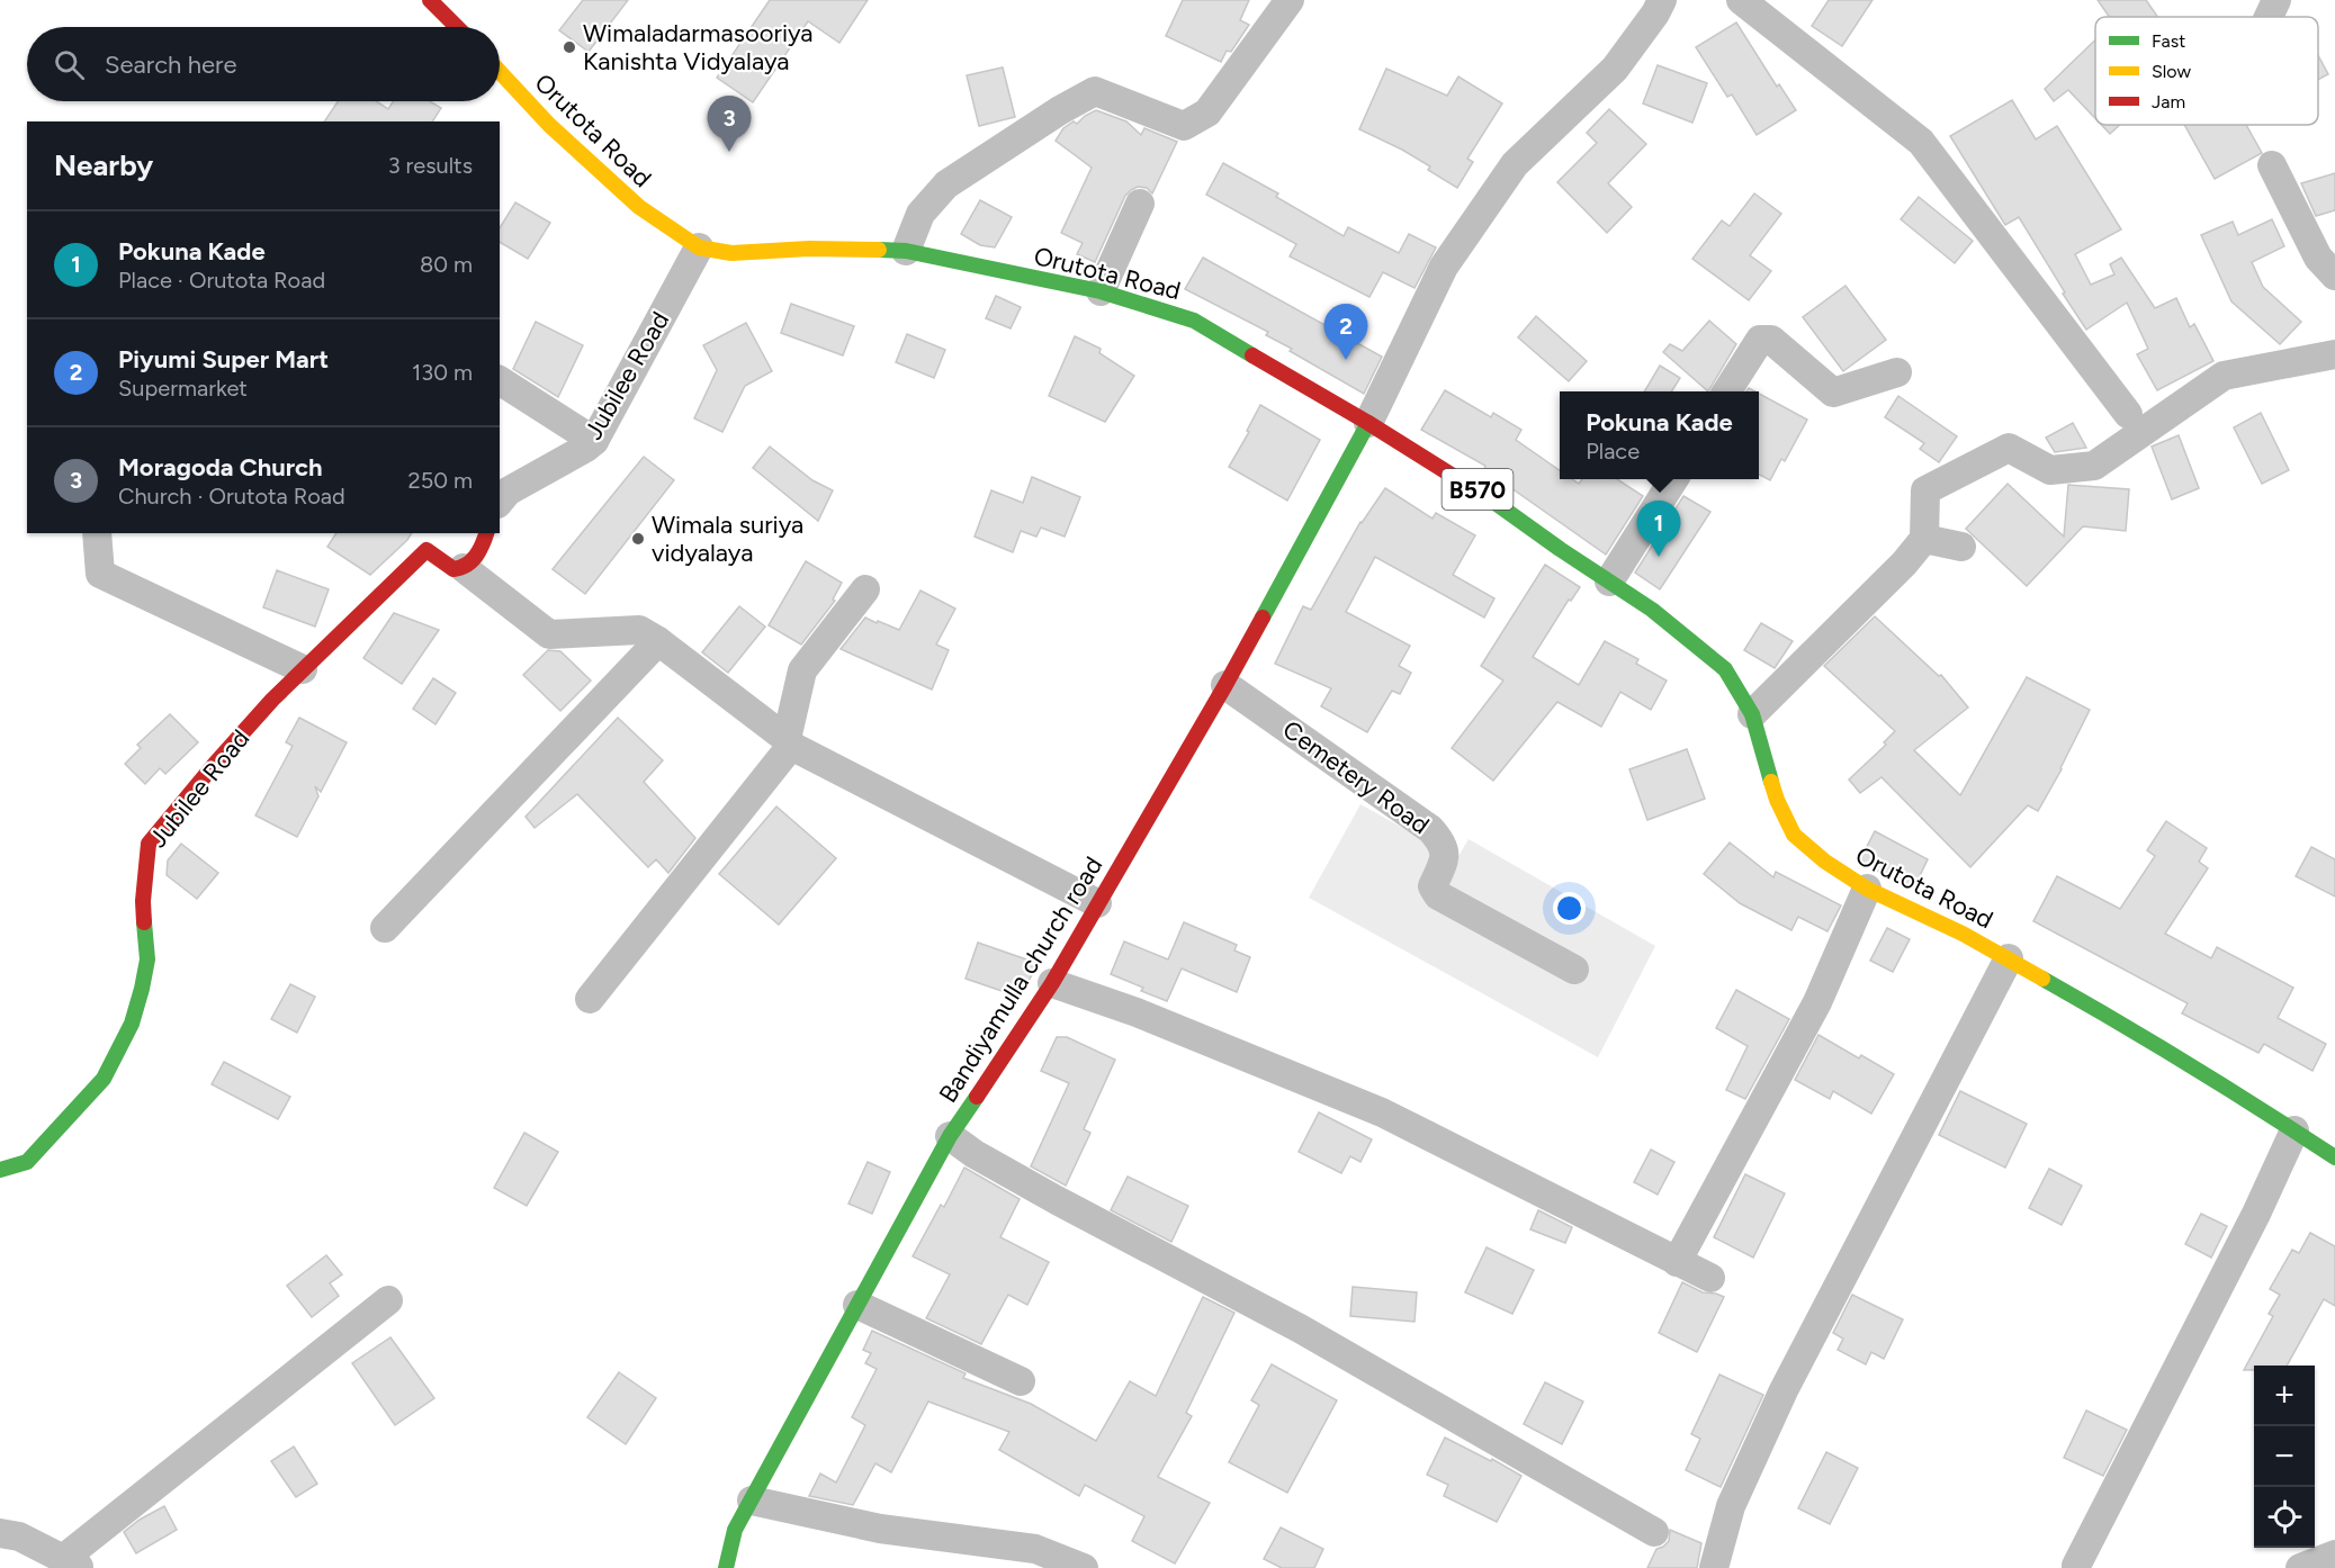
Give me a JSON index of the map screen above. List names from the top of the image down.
{
  "streets": {
    "main road": [
      "Orutota Road",
      "Jubilee Road",
      "B570",
      "Bandiyamulla church road"
    ],
    "street": ["Cemetery Road"]
  },
  "crossings": [
    ["Orutota Road", "Jubilee Road"],
    ["Orutota Road", "Bandiyamulla church road"],
    ["Cemetery Road", "Bandiyamulla church road"]
  ],
  "places": ["Wimaladarmasooriya Kanishta Vidyalaya", "Wimala suriya vidyalaya"],
  "legend": ["Fast", "Slow", "Jam"],
  "page": {
    "search": "Search here",
    "pins": ["3", "2", "1"],
    "heading": ["Nearby", "3 results"],
    "list": [
      {
        "mark": "1",
        "name": "Pokuna Kade",
        "note": "Place · Orutota Road",
        "value": "80 m"
      },
      {
        "mark": "2",
        "name": "Piyumi Super Mart",
        "note": "Supermarket",
        "value": "130 m"
      },
      {
        "mark": "3",
        "name": "Moragoda Church",
        "note": "Church · Orutota Road",
        "value": "250 m"
      }
    ],
    "popup": ["Pokuna Kade", "Place"],
    "map_buttons": ["+", "−"]
  }
}
